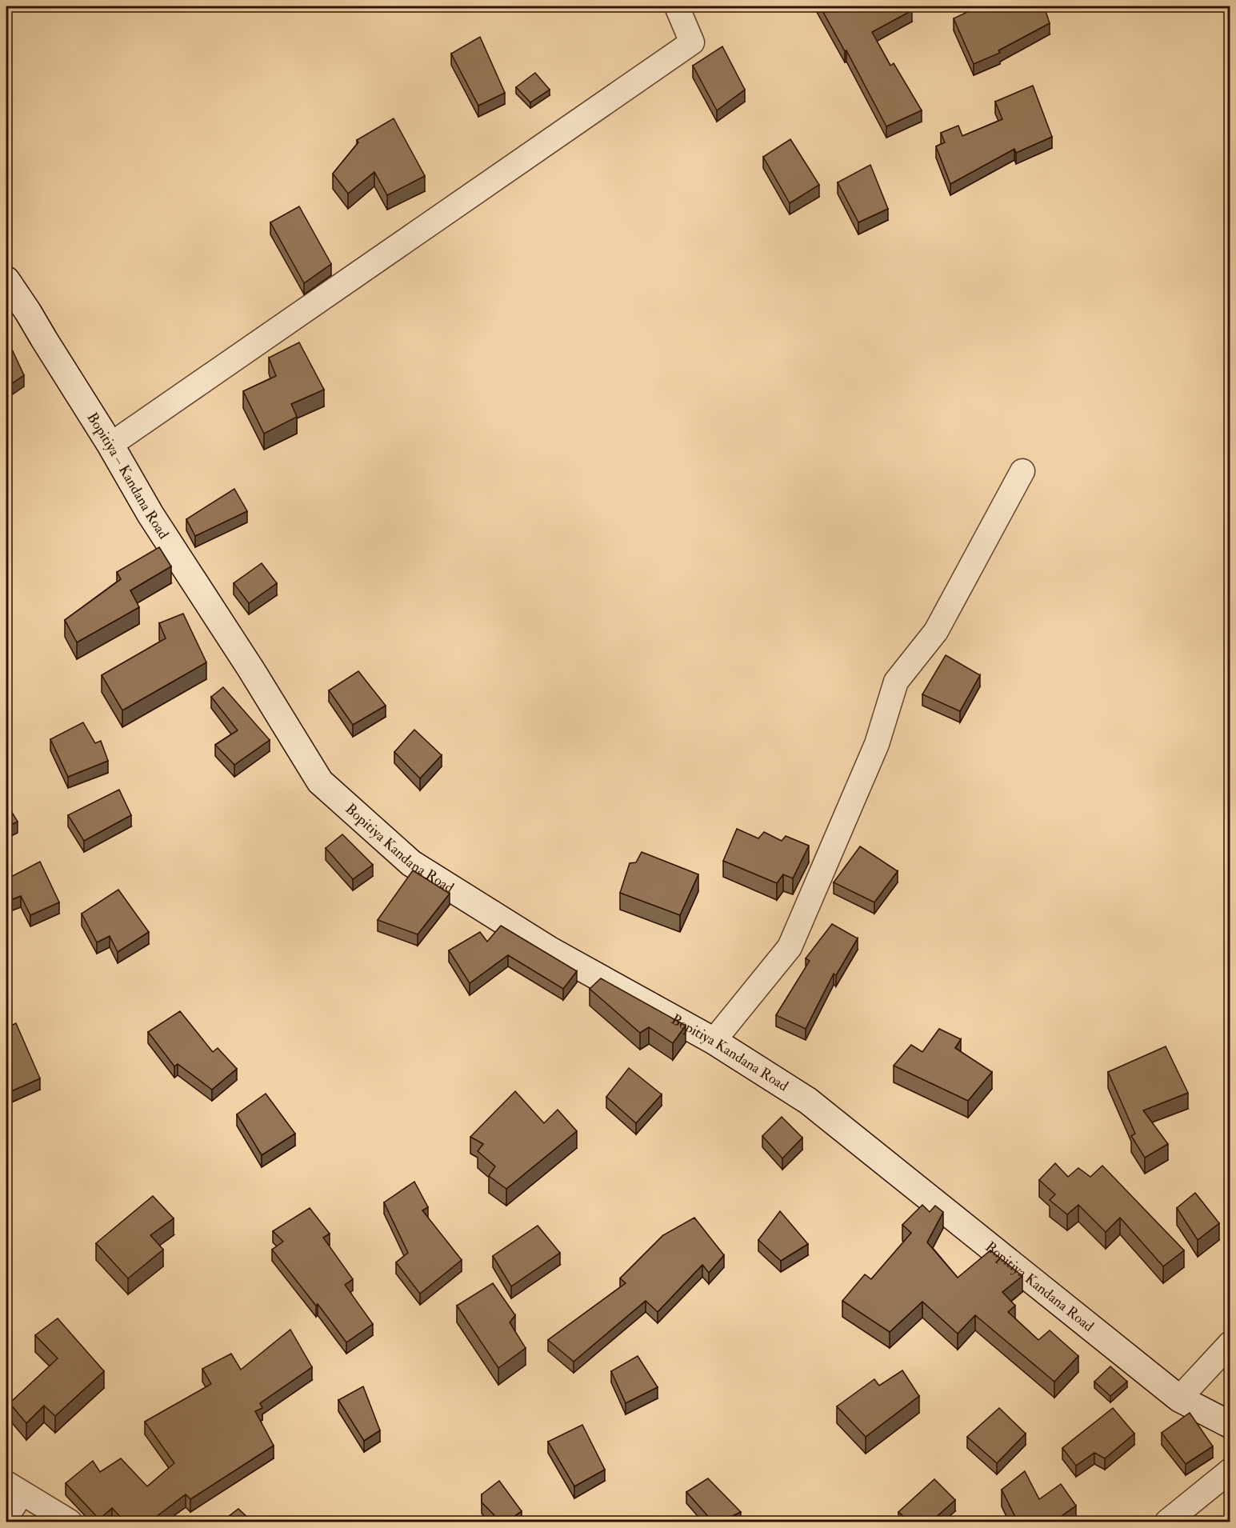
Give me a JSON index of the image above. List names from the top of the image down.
{
  "streets": {
    "main road": ["Bopitiya – Kandana Road", "Bopitiya Kandana Road"]
  },
  "crossings": [
    ["Bopitiya – Kandana Road", "Bopitiya Kandana Road"]
  ]
}
